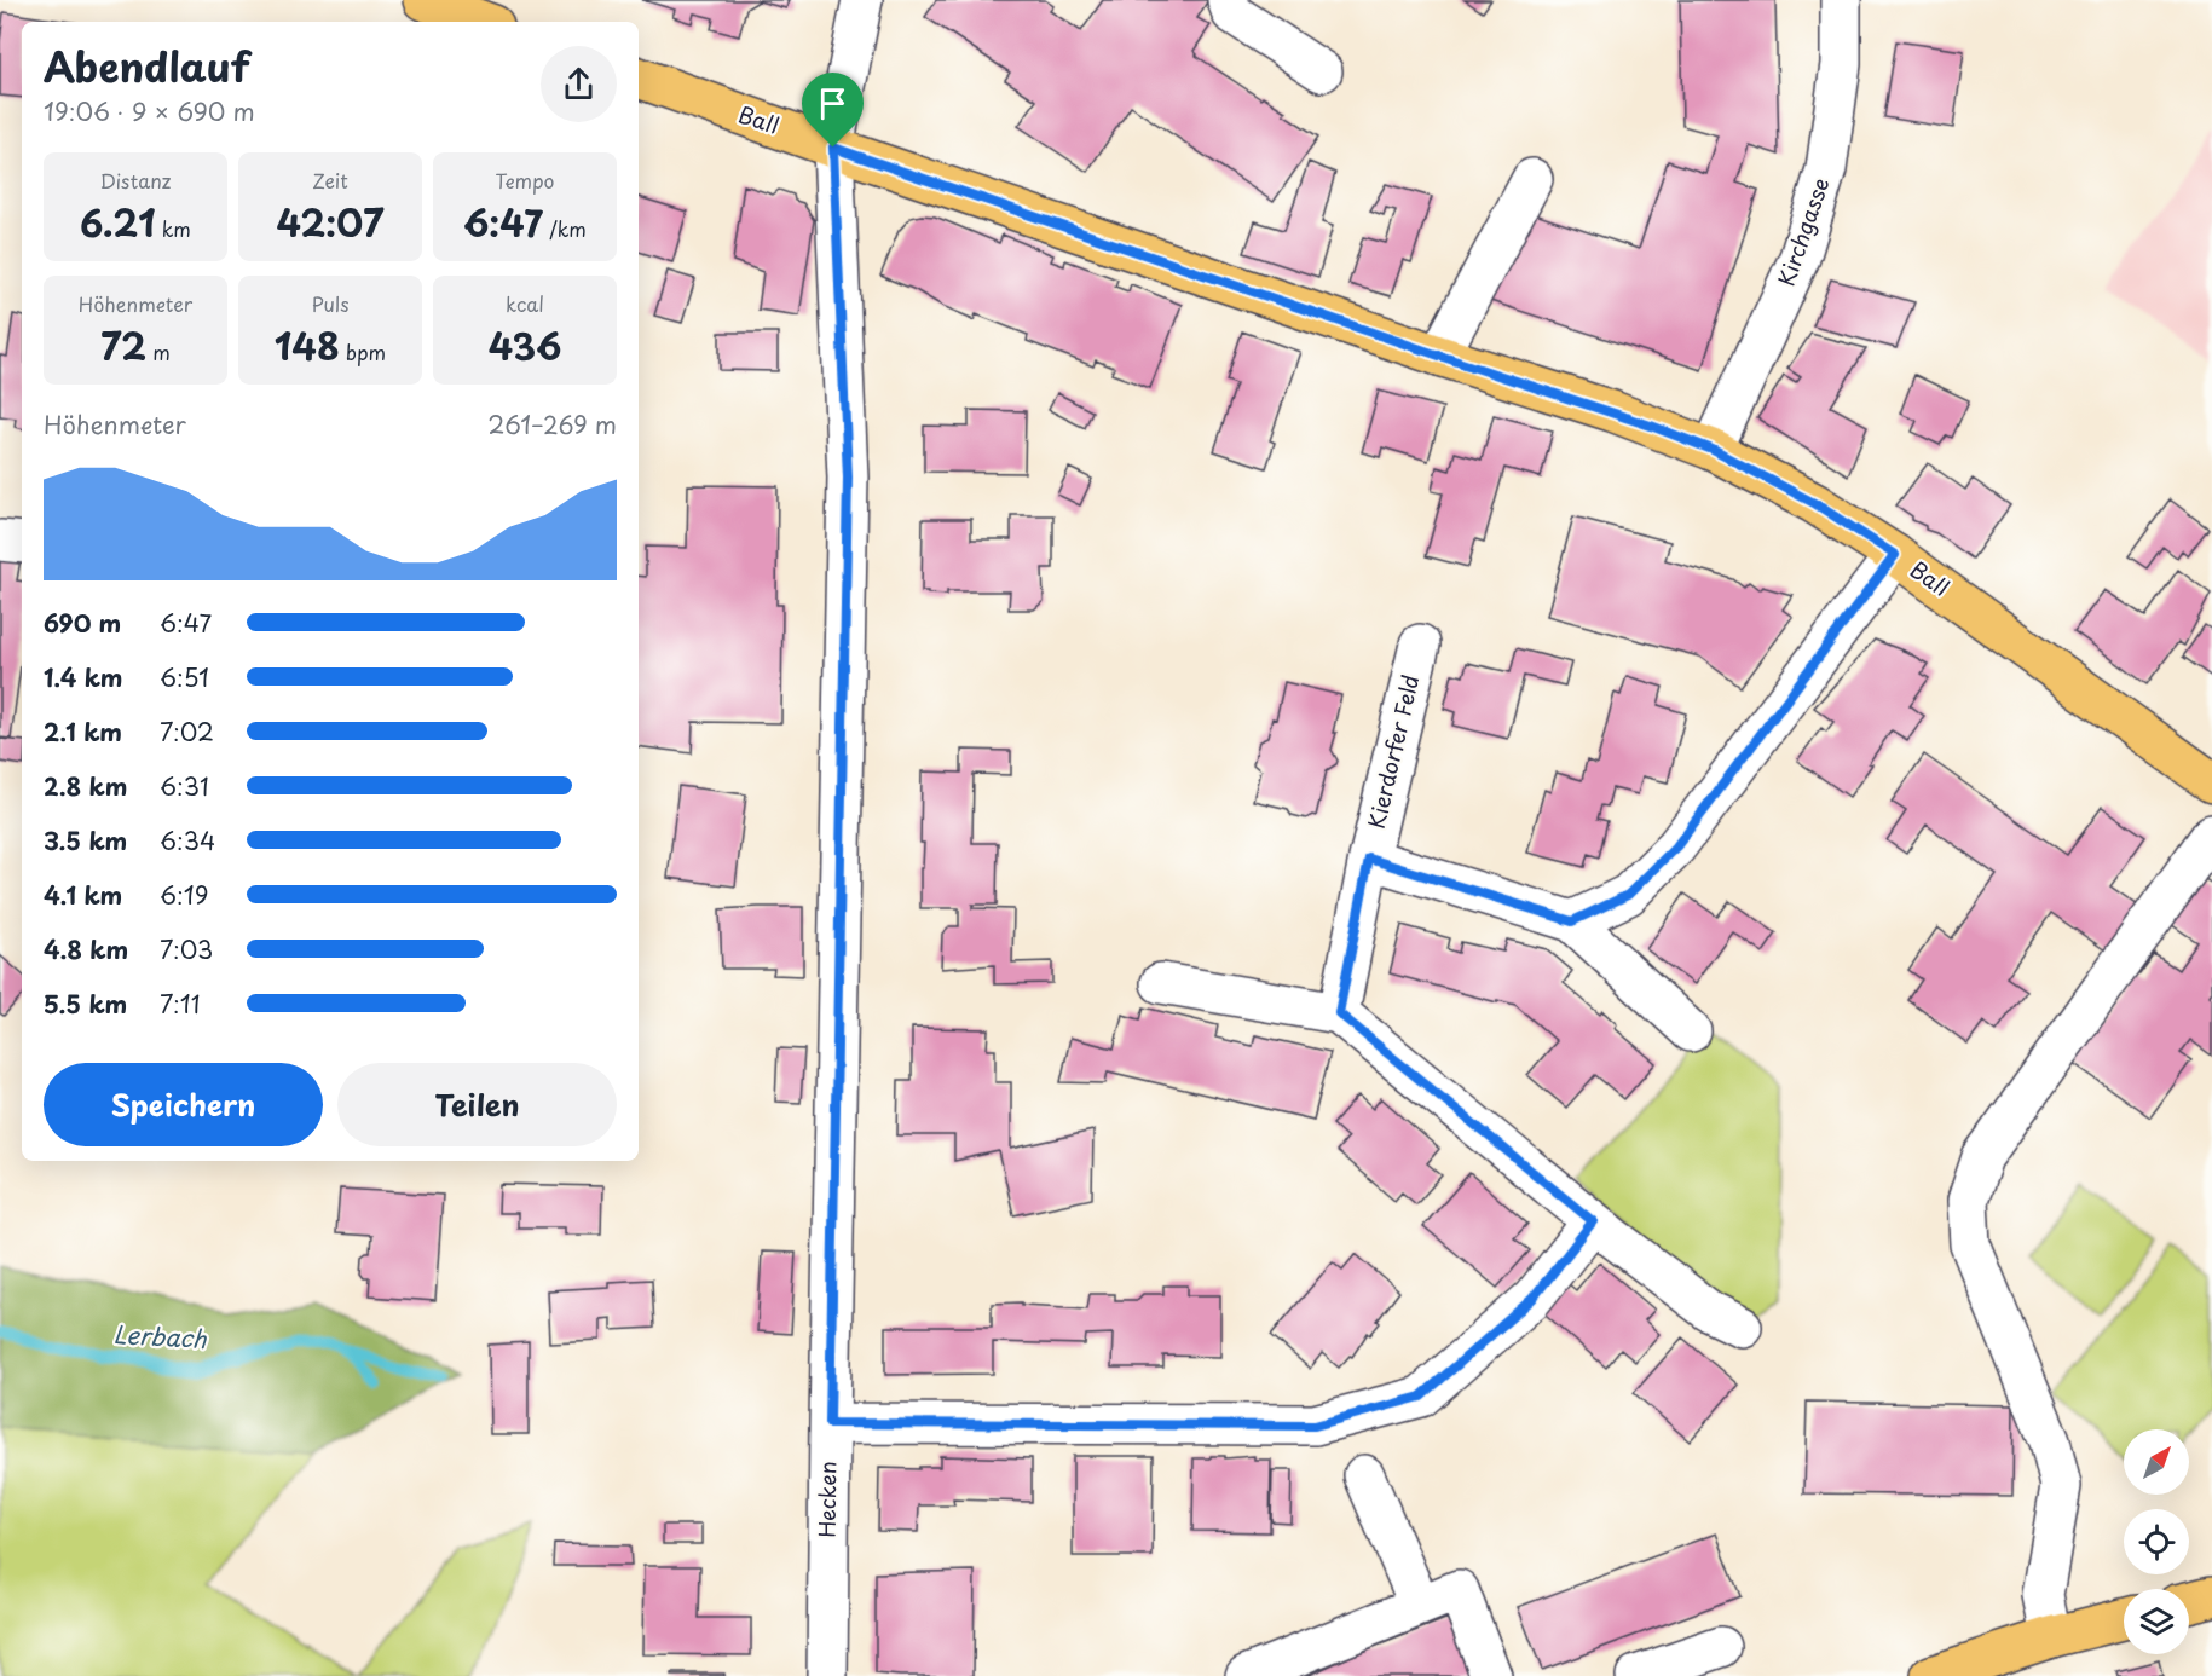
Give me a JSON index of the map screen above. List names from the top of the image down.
{
  "streets": {
    "main road": ["Ball"],
    "street": ["Kirchgasse", "Kierdorfer Feld", "Hecken"]
  },
  "crossings": [
    ["Ball", "Kirchgasse"],
    ["Ball", "Hecken"]
  ],
  "water": ["Lerbach"],
  "north": "top right",
  "page": {
    "heading": ["Abendlauf", "19:06 · 9 × 690 m"],
    "stats": [
      ["Distanz", "6.21 km"],
      ["Zeit", "42:07"],
      ["Tempo", "6:47 /km"],
      ["Höhenmeter", "72 m"],
      ["Puls", "148 bpm"],
      ["kcal", "436"]
    ],
    "chart": ["Höhenmeter", "261–269 m"],
    "list": [
      {
        "name": "690 m",
        "note": "6:47"
      },
      {
        "name": "1.4 km",
        "note": "6:51"
      },
      {
        "name": "2.1 km",
        "note": "7:02"
      },
      {
        "name": "2.8 km",
        "note": "6:31"
      },
      {
        "name": "3.5 km",
        "note": "6:34"
      },
      {
        "name": "4.1 km",
        "note": "6:19"
      },
      {
        "name": "4.8 km",
        "note": "7:03"
      },
      {
        "name": "5.5 km",
        "note": "7:11"
      }
    ],
    "buttons": ["Speichern", "Teilen"]
  }
}
